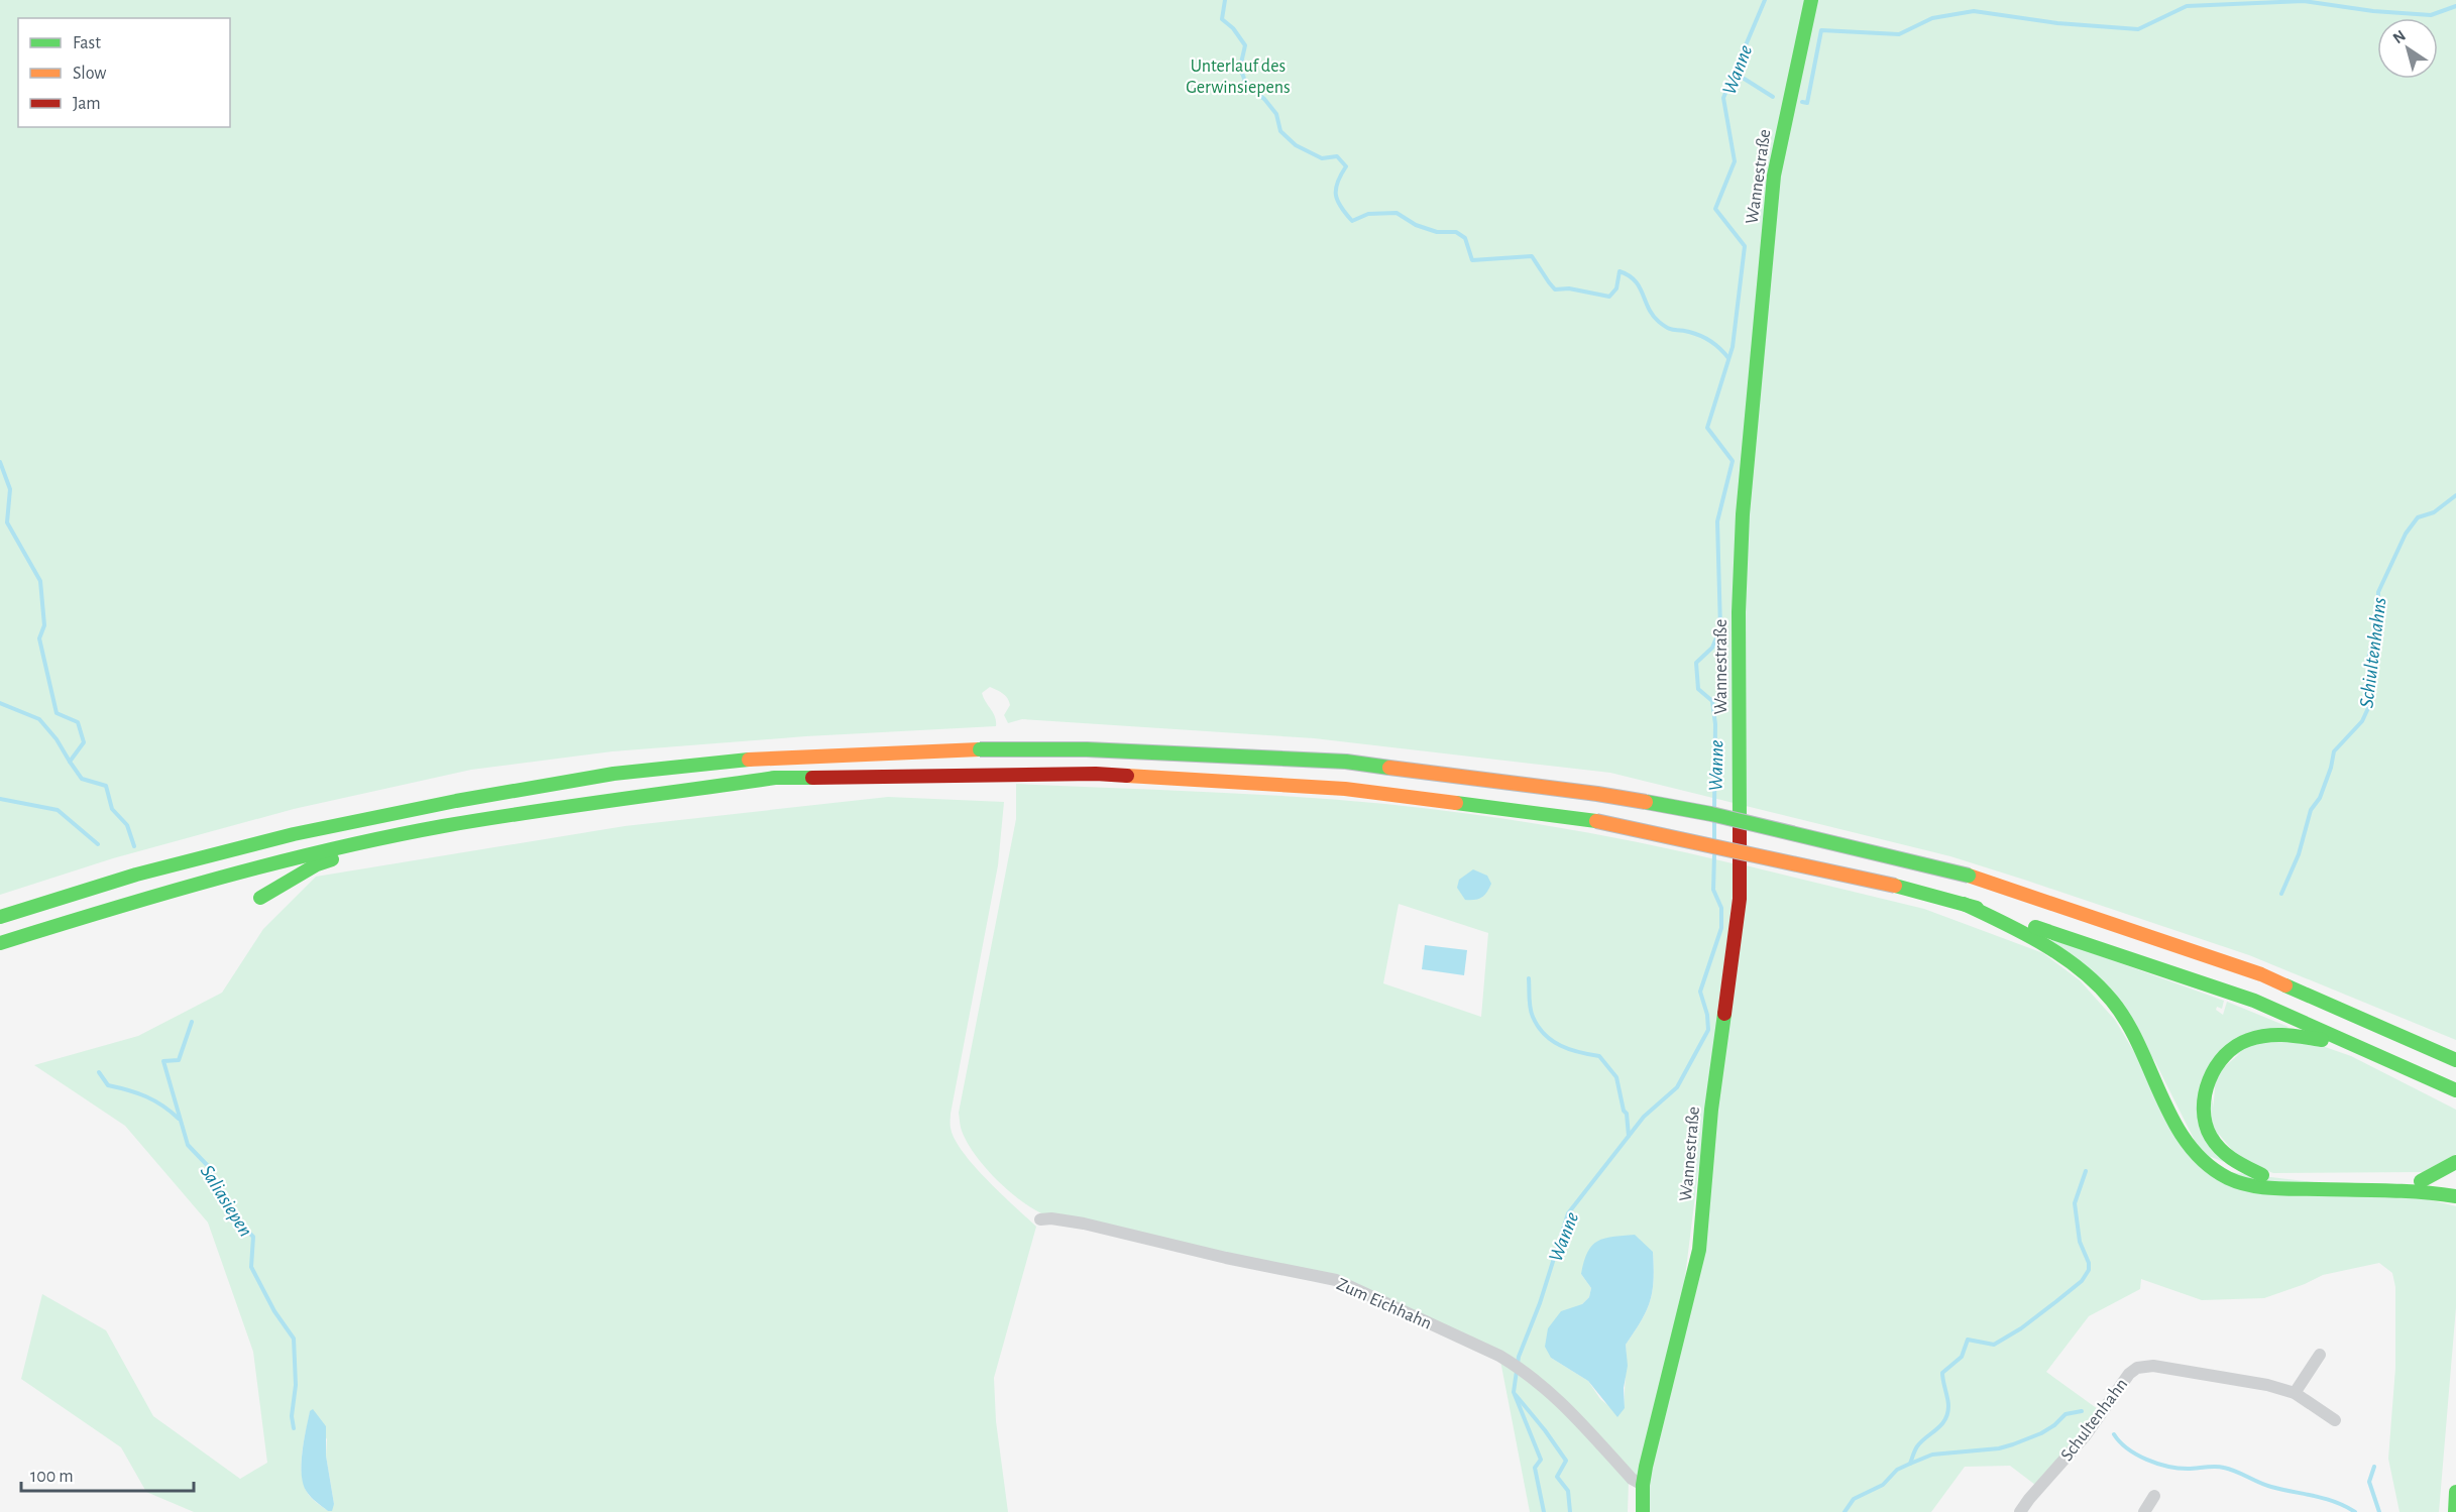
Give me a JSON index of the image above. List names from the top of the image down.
{
  "streets": {
    "main road": ["Wannestraße"],
    "street": ["Zum Eichhahn", "Schultenhahn"]
  },
  "crossings": [
    ["Wannestraße", "Zum Eichhahn"]
  ],
  "water": ["Wanne", "Schiultenhahns", "Saliasiepen"],
  "parks": ["Unterlauf des Gerwinsiepens"],
  "legend": ["Fast", "Slow", "Jam"],
  "scale_bar": "100 m",
  "north": "top left"
}
